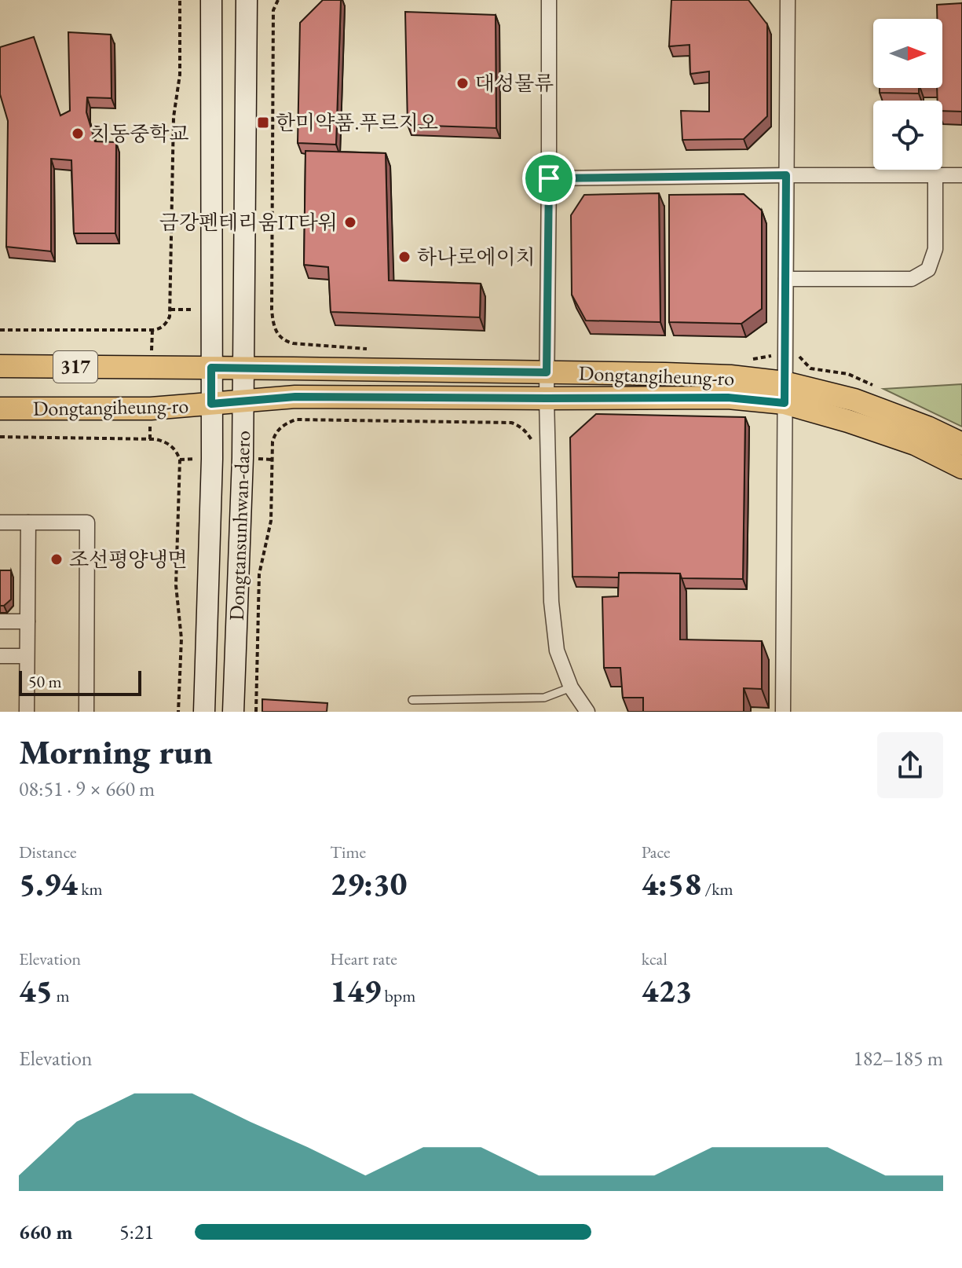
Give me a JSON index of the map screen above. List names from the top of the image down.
{
  "streets": {
    "main road": ["317", "Dongtangiheung-ro"],
    "street": ["Dongtansunhwan-daero"]
  },
  "crossings": [
    ["Dongtangiheung-ro", "Dongtansunhwan-daero"]
  ],
  "places": {
    "other": [
      "대성물류",
      "치동중학교",
      "금강펜테리움IT타워",
      "하나로에이치",
      "조선평양냉면"
    ],
    "transit": ["한미약품.푸르지오"]
  },
  "scale_bar": "50 m",
  "north": "right",
  "page": {
    "scale": "50 m",
    "heading": ["Morning run", "08:51 · 9 × 660 m"],
    "stats": [
      ["Distance", "5.94 km"],
      ["Time", "29:30"],
      ["Pace", "4:58 /km"],
      ["Elevation", "45 m"],
      ["Heart rate", "149 bpm"],
      ["kcal", "423"]
    ],
    "chart": ["Elevation", "182–185 m"],
    "list": [
      {
        "name": "660 m",
        "note": "5:21"
      }
    ]
  }
}
